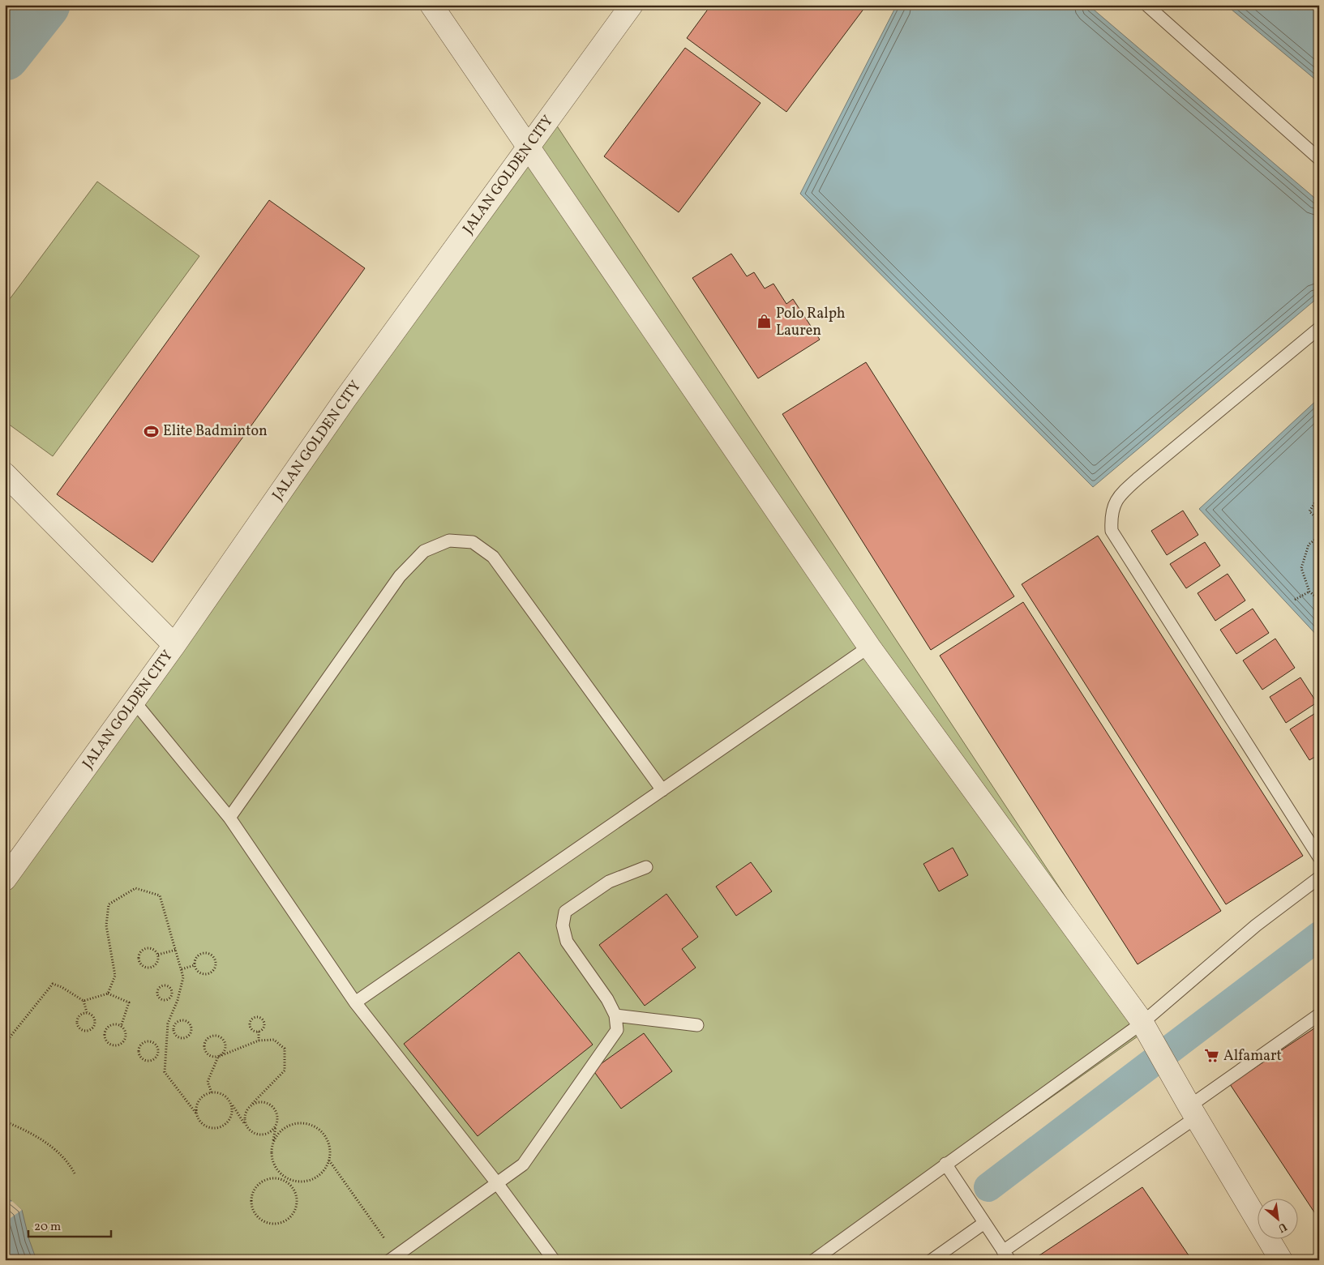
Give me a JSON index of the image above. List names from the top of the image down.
{
  "streets": {
    "street": ["JALAN GOLDEN CITY"]
  },
  "places": {
    "shop": ["Polo Ralph Lauren"],
    "sports": ["Elite Badminton"],
    "supermarket": ["Alfamart"]
  },
  "scale_bar": "20 m",
  "north": "bottom right"
}
